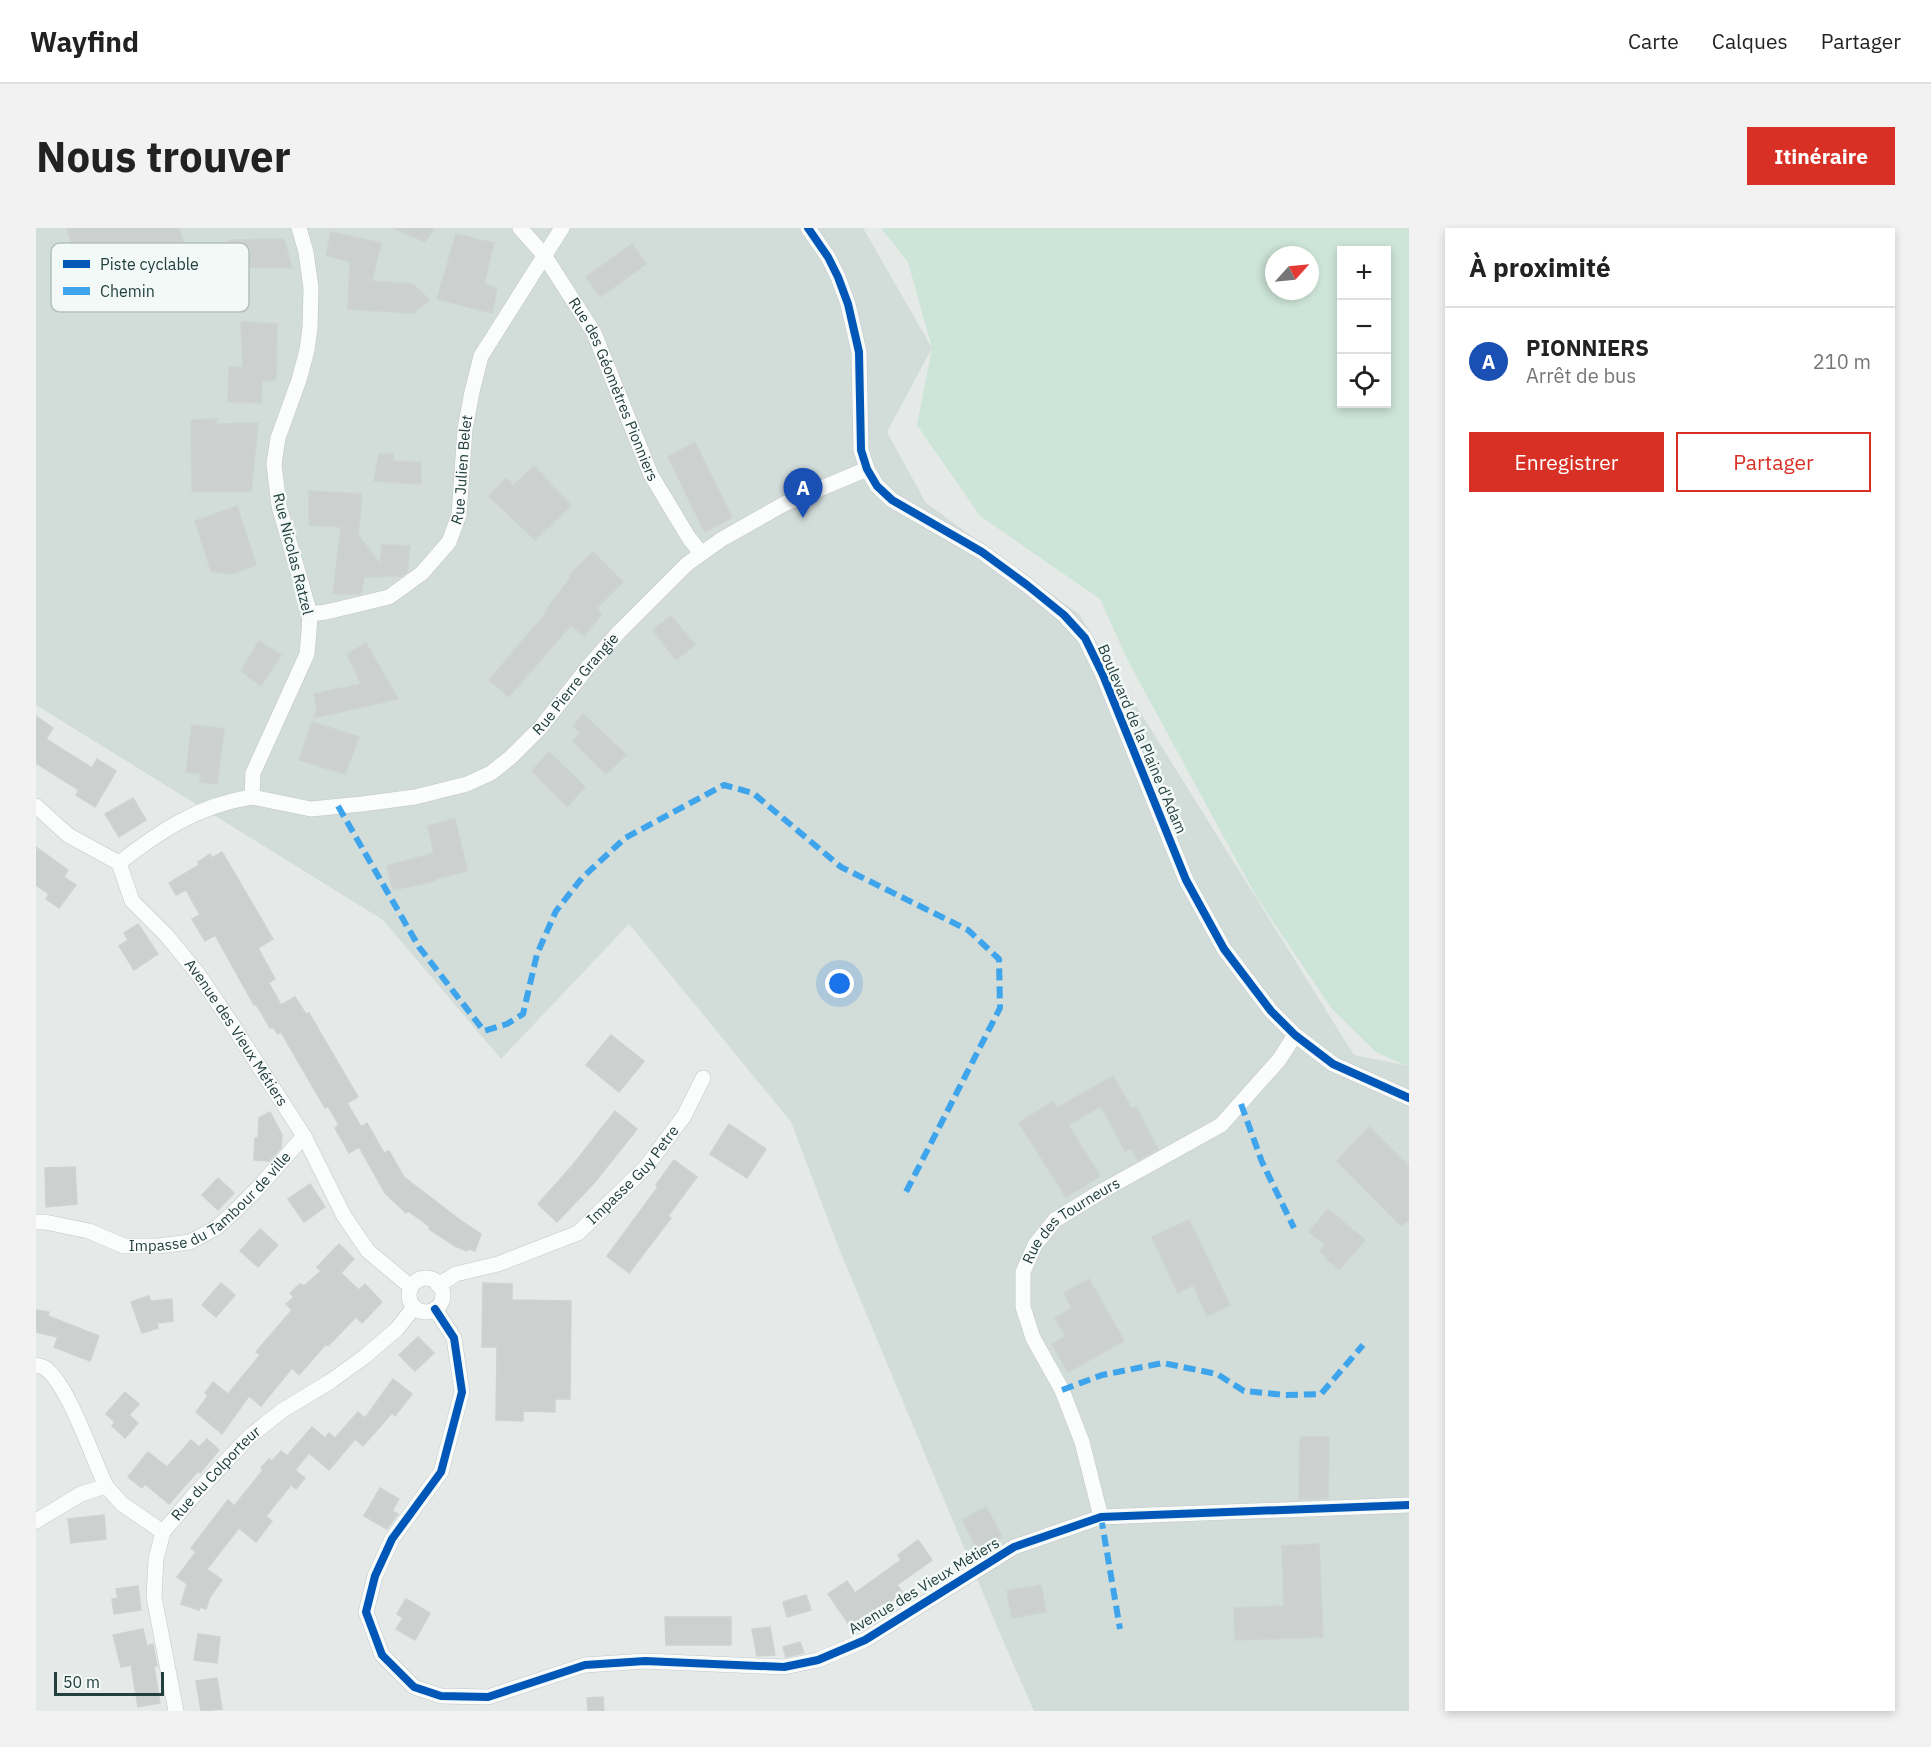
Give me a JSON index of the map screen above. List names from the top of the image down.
{
  "streets": {
    "street": [
      "Rue des Géomètres Pionniers",
      "Rue Julien Belet",
      "Rue Nicolas Ratzel",
      "Rue Pierre Grangie",
      "Boulevard de la Plaine d'Adam",
      "Avenue des Vieux Métiers",
      "Impasse Guy Petre",
      "Impasse du Tambour de ville",
      "Rue des Tourneurs",
      "Rue du Colporteur"
    ]
  },
  "crossings": [
    ["Rue des Géomètres Pionniers", "Rue Julien Belet"],
    ["Rue des Géomètres Pionniers", "Rue Pierre Grangie"],
    ["Rue Julien Belet", "Rue Nicolas Ratzel"],
    ["Rue Nicolas Ratzel", "Rue Pierre Grangie"],
    ["Rue Pierre Grangie", "Boulevard de la Plaine d'Adam"],
    ["Boulevard de la Plaine d'Adam", "Rue des Tourneurs"],
    ["Avenue des Vieux Métiers", "Impasse Guy Petre"],
    ["Avenue des Vieux Métiers", "Impasse du Tambour de ville"],
    ["Avenue des Vieux Métiers", "Rue des Tourneurs"],
    ["Avenue des Vieux Métiers", "Rue du Colporteur"],
    ["Impasse Guy Petre", "Rue du Colporteur"]
  ],
  "legend": ["Piste cyclable", "Chemin"],
  "scale_bar": "50 m",
  "north": "top right",
  "page": {
    "header": "Wayfind",
    "nav": ["Carte", "Calques", "Partager"],
    "buttons": [
      "Itinéraire",
      ["Enregistrer", "Partager"]
    ],
    "title": "Nous trouver",
    "heading": "À proximité",
    "map_buttons": ["+", "−"],
    "list": [
      {
        "mark": "A",
        "name": "PIONNIERS",
        "note": "Arrêt de bus",
        "value": "210 m"
      }
    ],
    "pins": "A",
    "scale": "50 m"
  }
}
